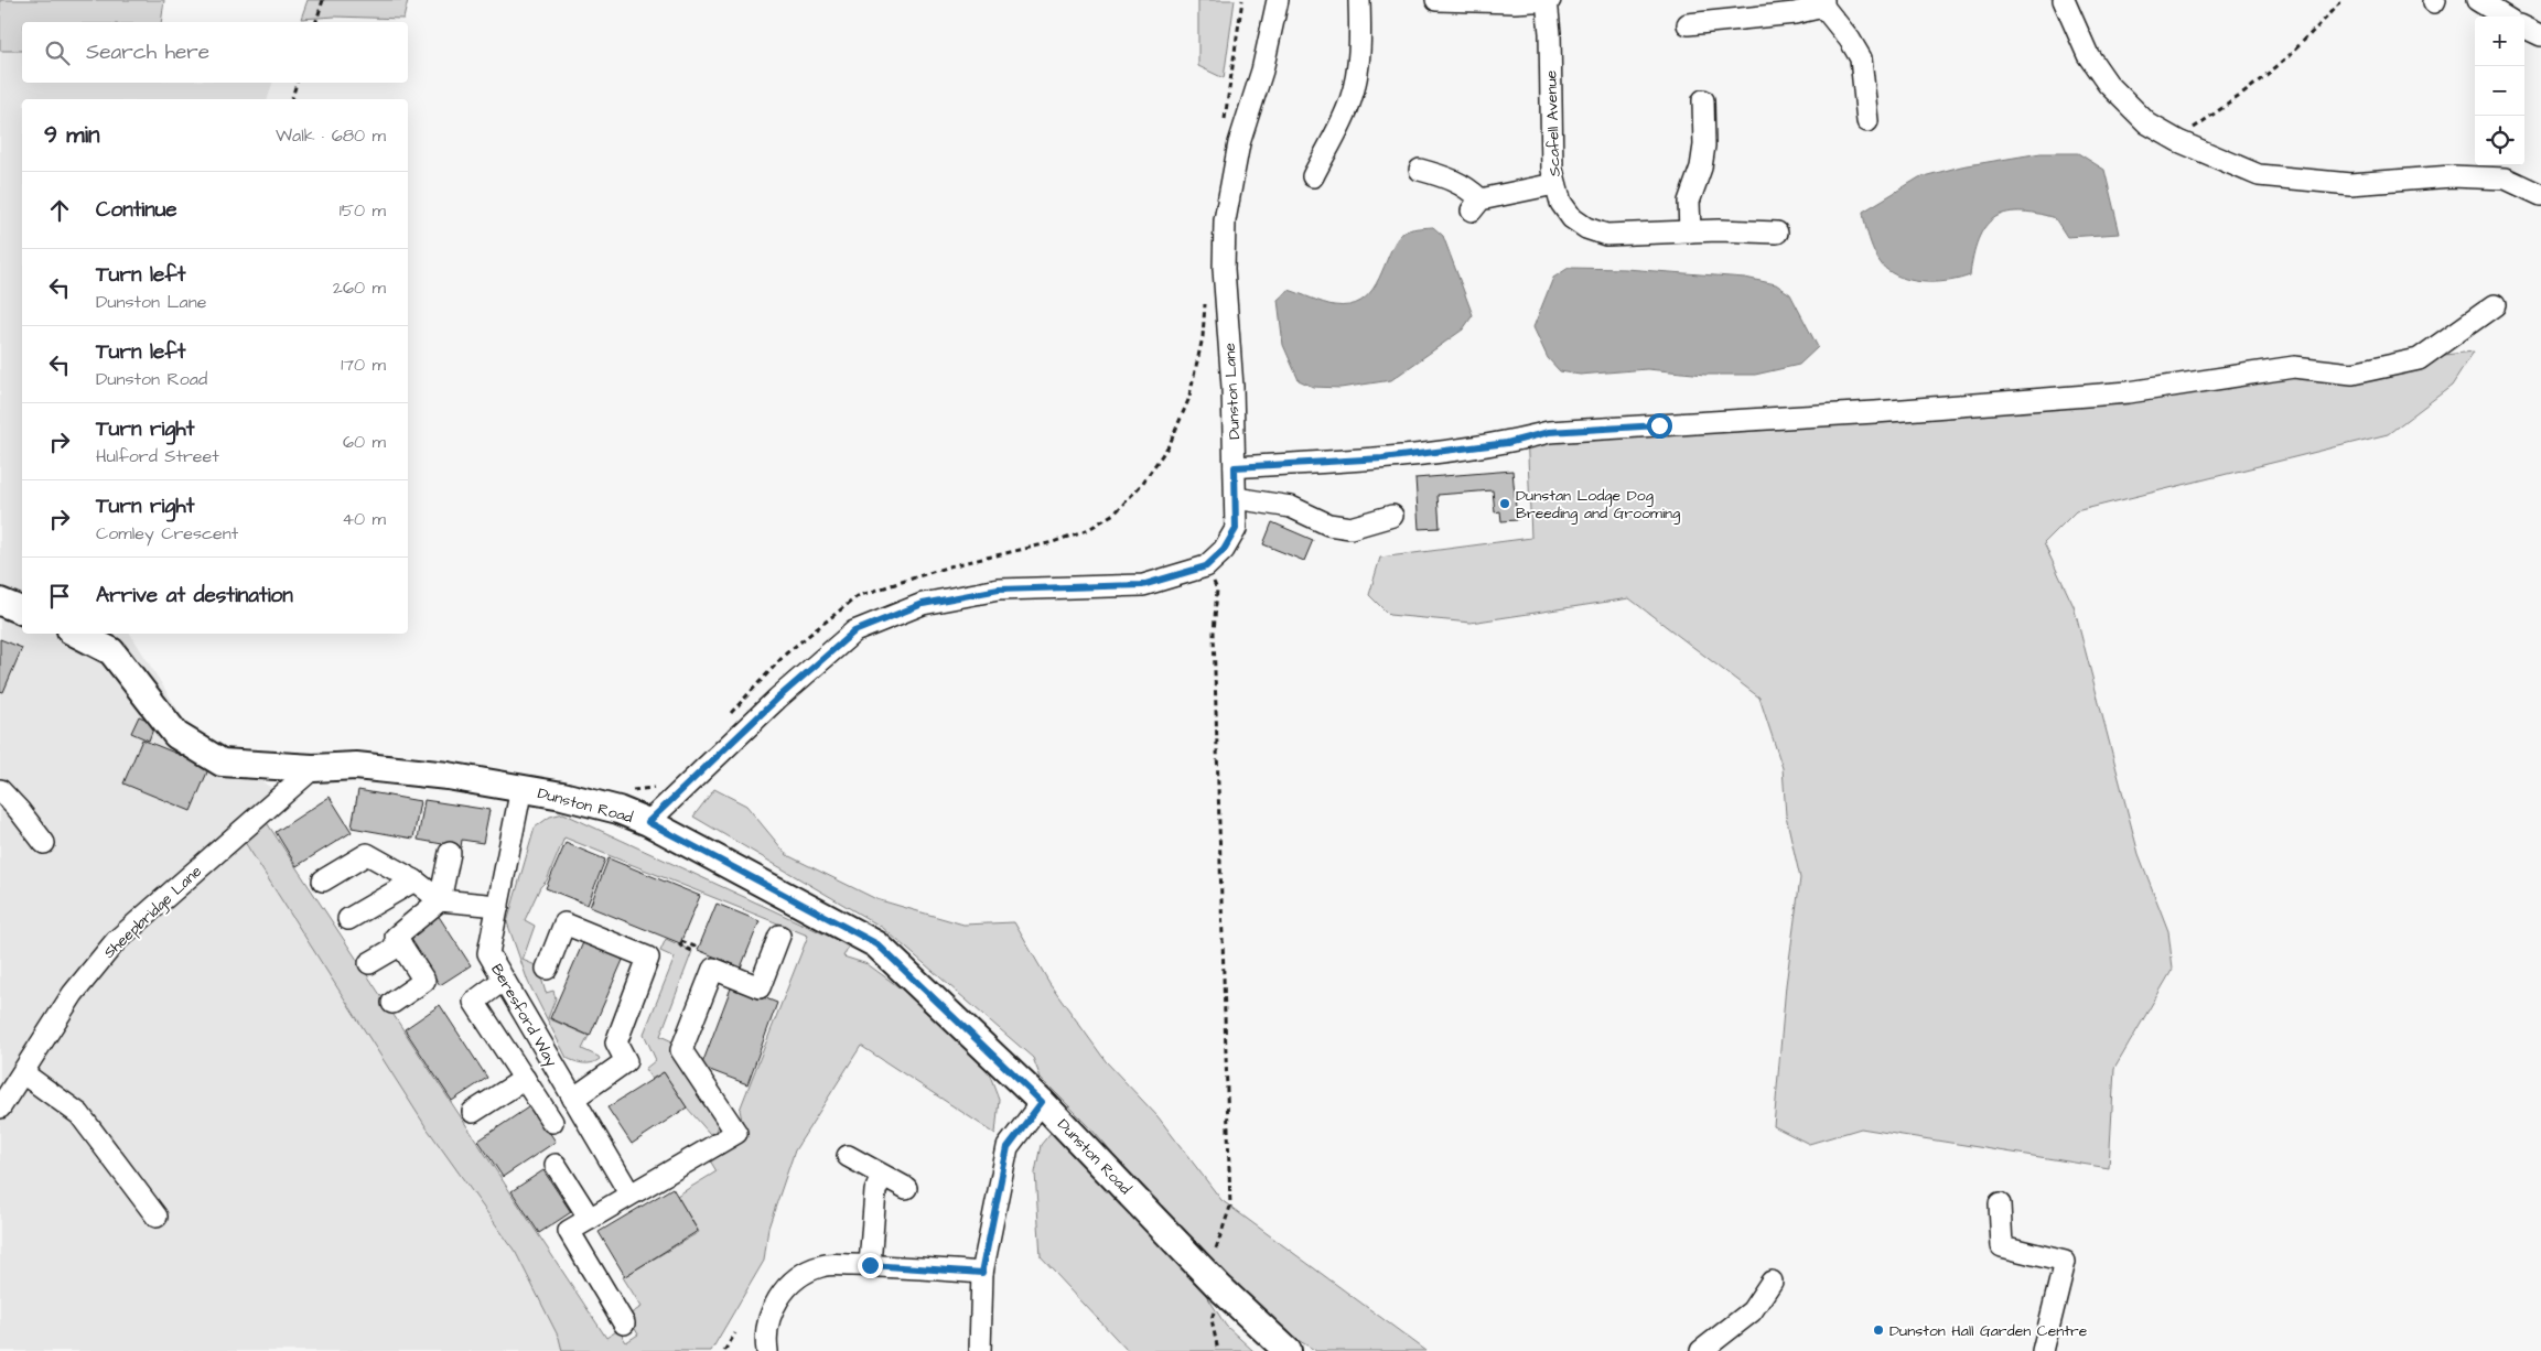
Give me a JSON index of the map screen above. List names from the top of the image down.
{
  "streets": {
    "main road": ["Dunston Road"],
    "street": [
      "Scafell Avenue",
      "Dunston Lane",
      "Sheepbridge Lane",
      "Beresford Way"
    ]
  },
  "crossings": [
    ["Dunston Lane", "Dunston Road"],
    ["Dunston Road", "Sheepbridge Lane"],
    ["Dunston Road", "Beresford Way"]
  ],
  "places": ["Dunstan Lodge Dog Breeding and Grooming", "Dunston Hall Garden Centre"],
  "page": {
    "map_buttons": ["+", "−"],
    "search": "Search here",
    "heading": ["9 min", "Walk · 680 m"],
    "list": [
      ["Continue", "150 m"],
      ["Turn left", "Dunston Lane", "260 m"],
      ["Turn left", "Dunston Road", "170 m"],
      ["Turn right", "Hulford Street", "60 m"],
      ["Turn right", "Comley Crescent", "40 m"],
      "Arrive at destination"
    ]
  }
}
